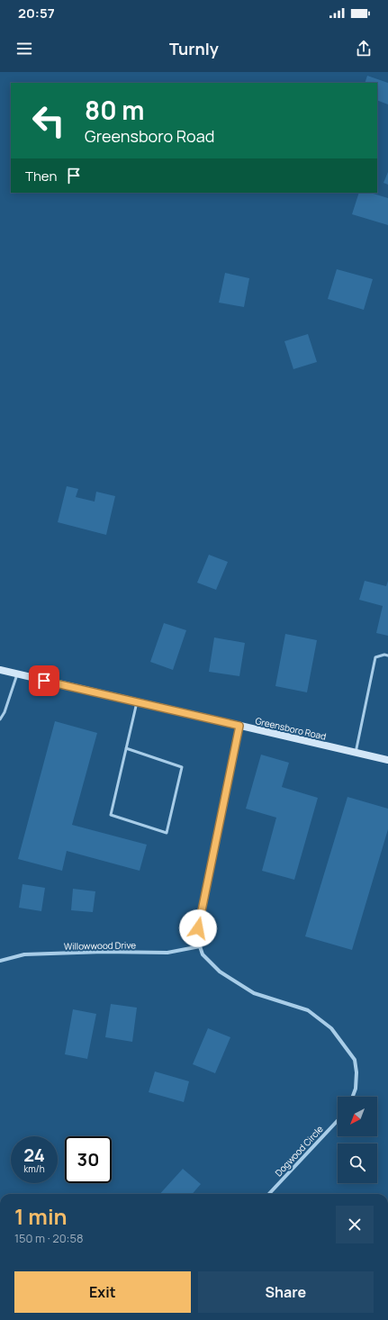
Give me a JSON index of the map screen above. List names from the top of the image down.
{
  "streets": {
    "main road": ["Greensboro Road"],
    "street": ["Willowwood Drive", "Dogwood Circle"]
  },
  "north": "bottom left",
  "page": {
    "status": "20:57",
    "header": "Turnly",
    "turn": ["80 m", "Greensboro Road"],
    "then": "Then",
    "speed": "24 km/h",
    "limit": "30",
    "heading": ["1 min", "150 m · 20:58"],
    "buttons": ["Exit", "Share"]
  }
}
